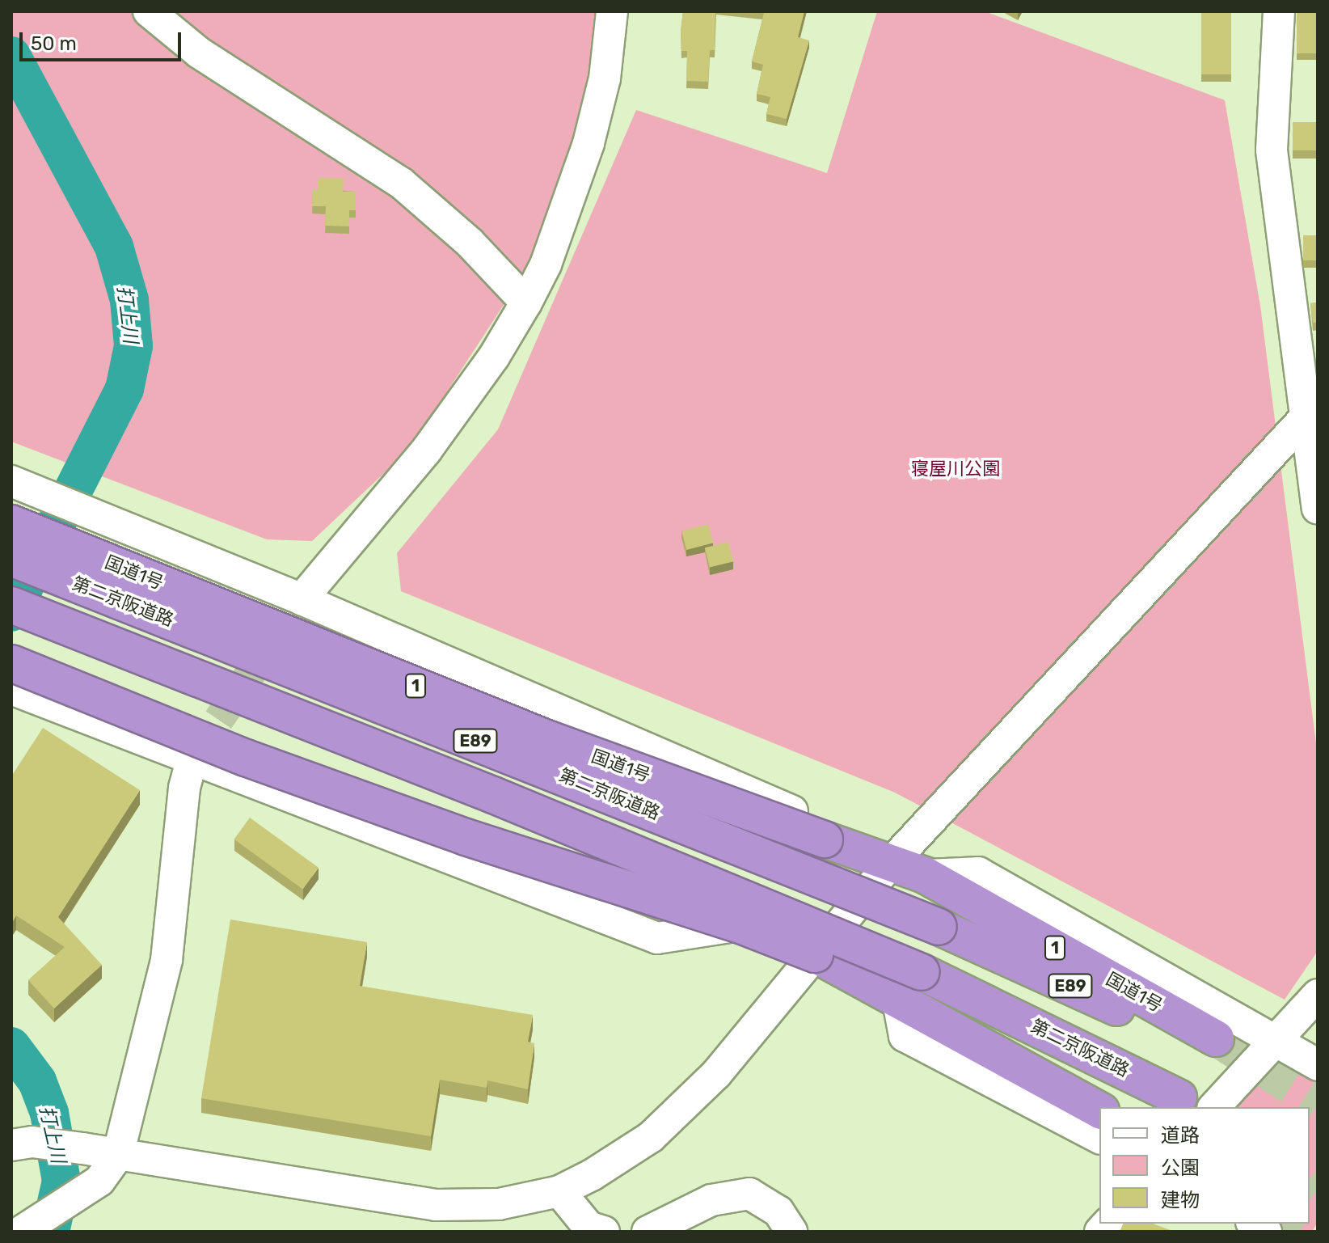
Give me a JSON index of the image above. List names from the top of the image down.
{
  "streets": {
    "highway": [
      "国道1号",
      "第二京阪道路",
      "1",
      "E89"
    ]
  },
  "crossings": [
    ["国道1号", "第二京阪道路"]
  ],
  "water": ["打上川"],
  "parks": ["寝屋川公園"],
  "legend": ["道路", "公園", "建物"],
  "scale_bar": "50 m"
}
